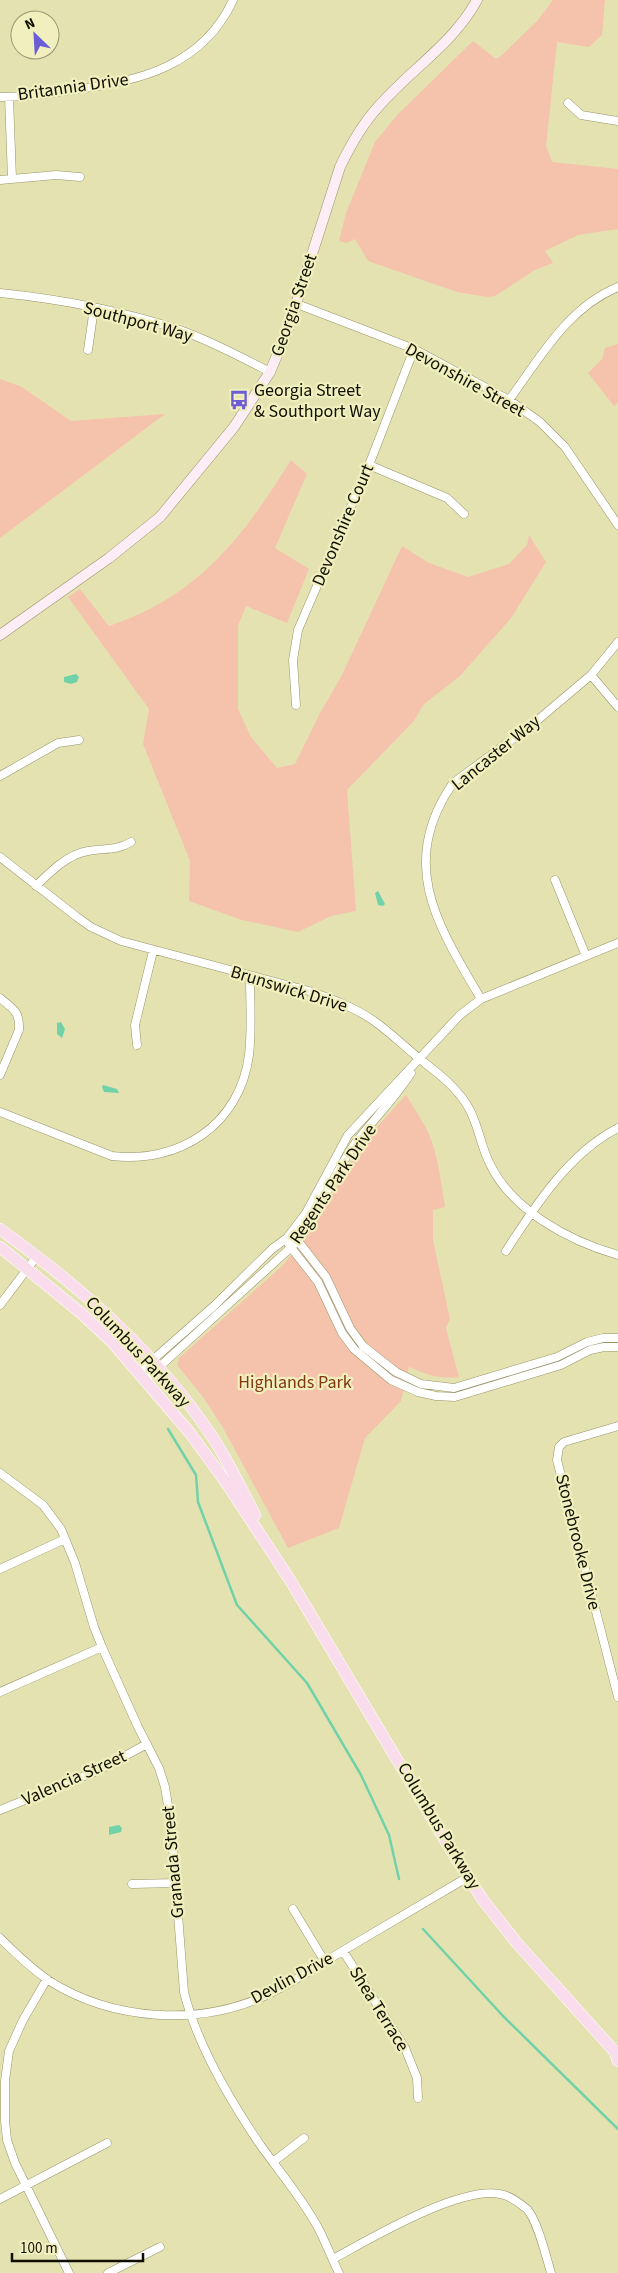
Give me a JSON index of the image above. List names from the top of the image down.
{
  "streets": {
    "main road": ["Columbus Parkway"],
    "street": [
      "Britannia Drive",
      "Georgia Street",
      "Southport Way",
      "Devonshire Street",
      "Devonshire Court",
      "Lancaster Way",
      "Brunswick Drive",
      "Regents Park Drive",
      "Stonebrooke Drive",
      "Valencia Street",
      "Granada Street",
      "Devlin Drive",
      "Shea Terrace"
    ]
  },
  "crossings": [
    ["Georgia Street", "Southport Way"],
    ["Georgia Street", "Devonshire Street"],
    ["Devonshire Street", "Devonshire Court"],
    ["Lancaster Way", "Regents Park Drive"],
    ["Brunswick Drive", "Regents Park Drive"],
    ["Regents Park Drive", "Columbus Parkway"],
    ["Columbus Parkway", "Devlin Drive"],
    ["Valencia Street", "Granada Street"],
    ["Granada Street", "Devlin Drive"],
    ["Devlin Drive", "Shea Terrace"]
  ],
  "parks": ["Highlands Park"],
  "places": {
    "bus stop": ["Georgia Street & Southport Way"]
  },
  "scale_bar": "100 m",
  "north": "top left"
}
